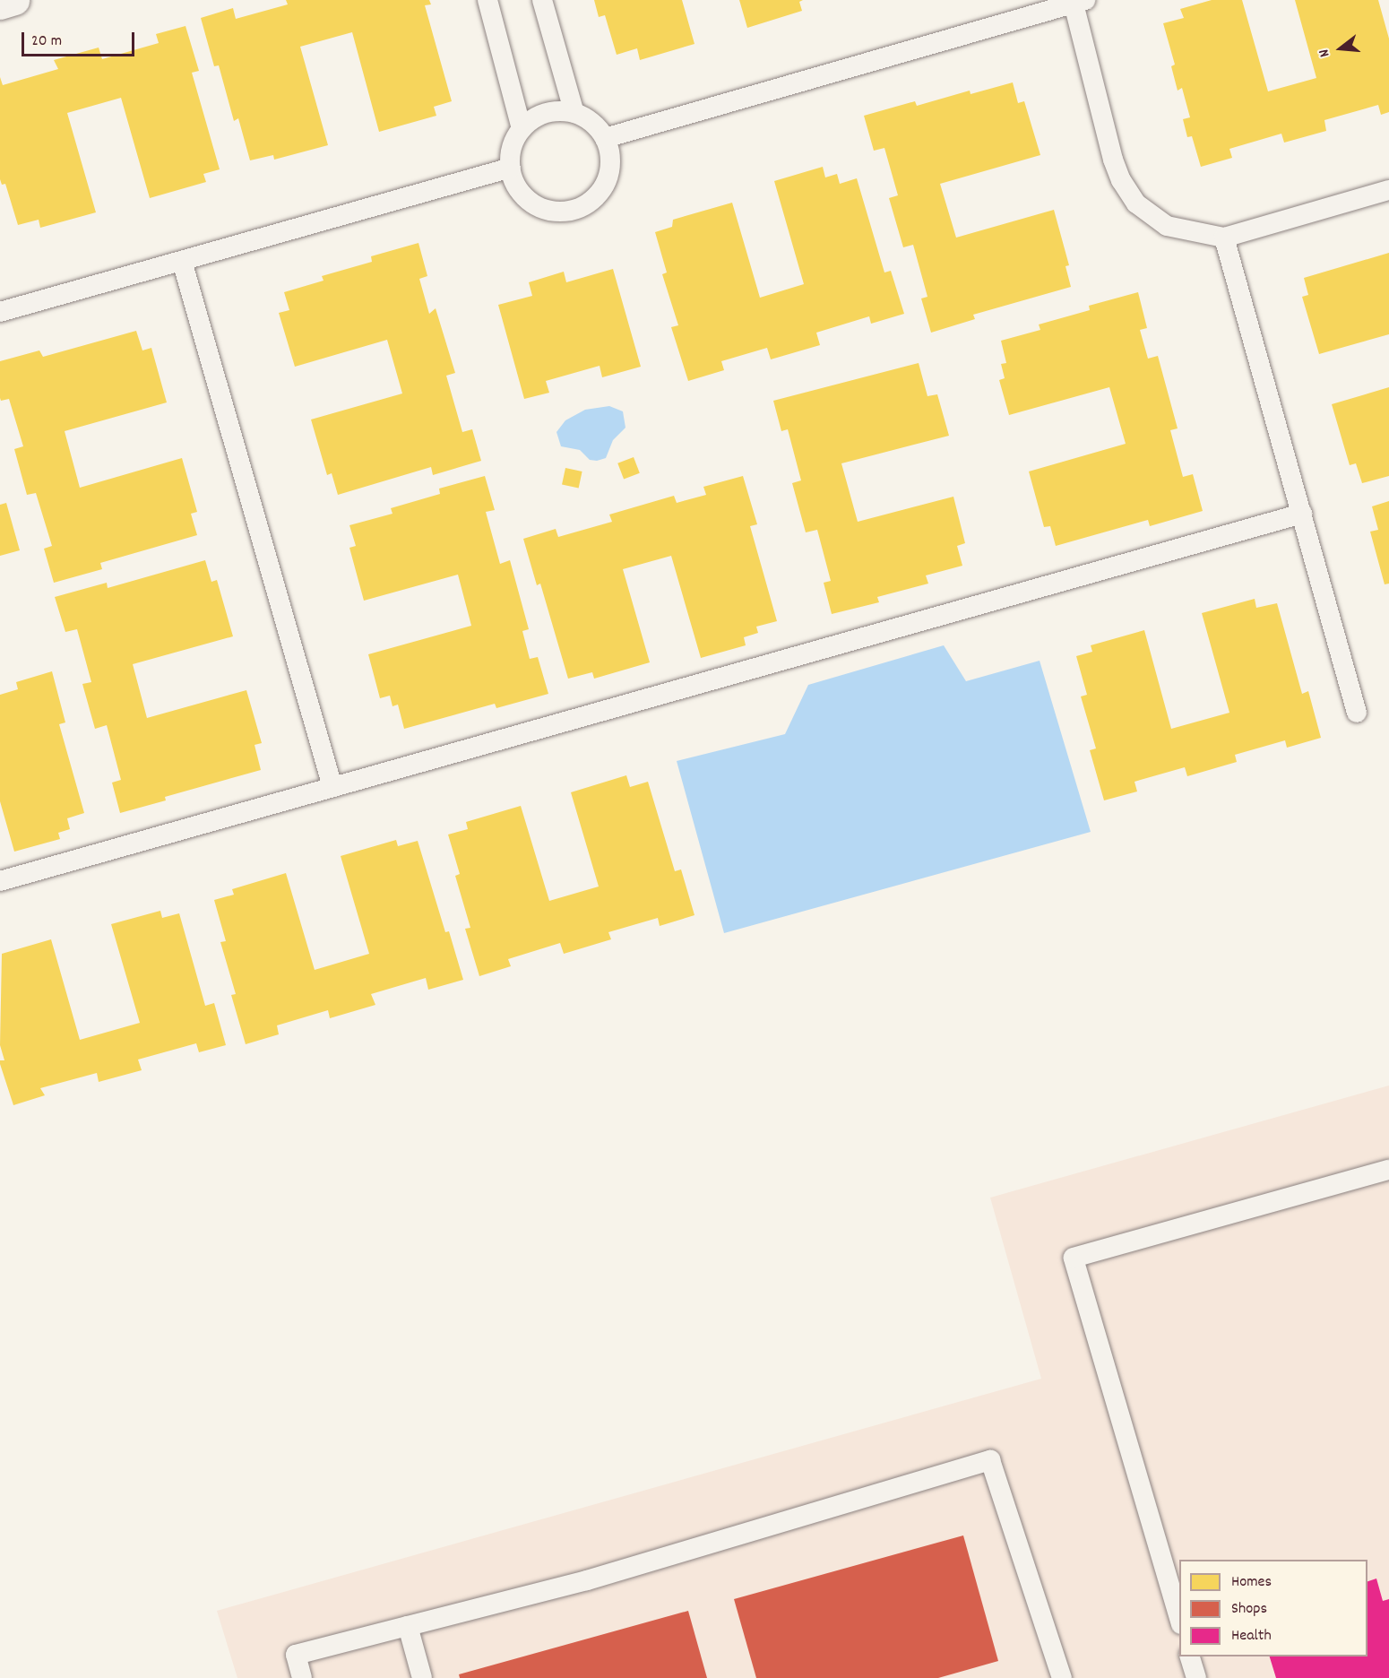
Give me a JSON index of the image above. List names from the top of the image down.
{
  "legend": ["Homes", "Shops", "Health"],
  "scale_bar": "20 m",
  "north": "left"
}
